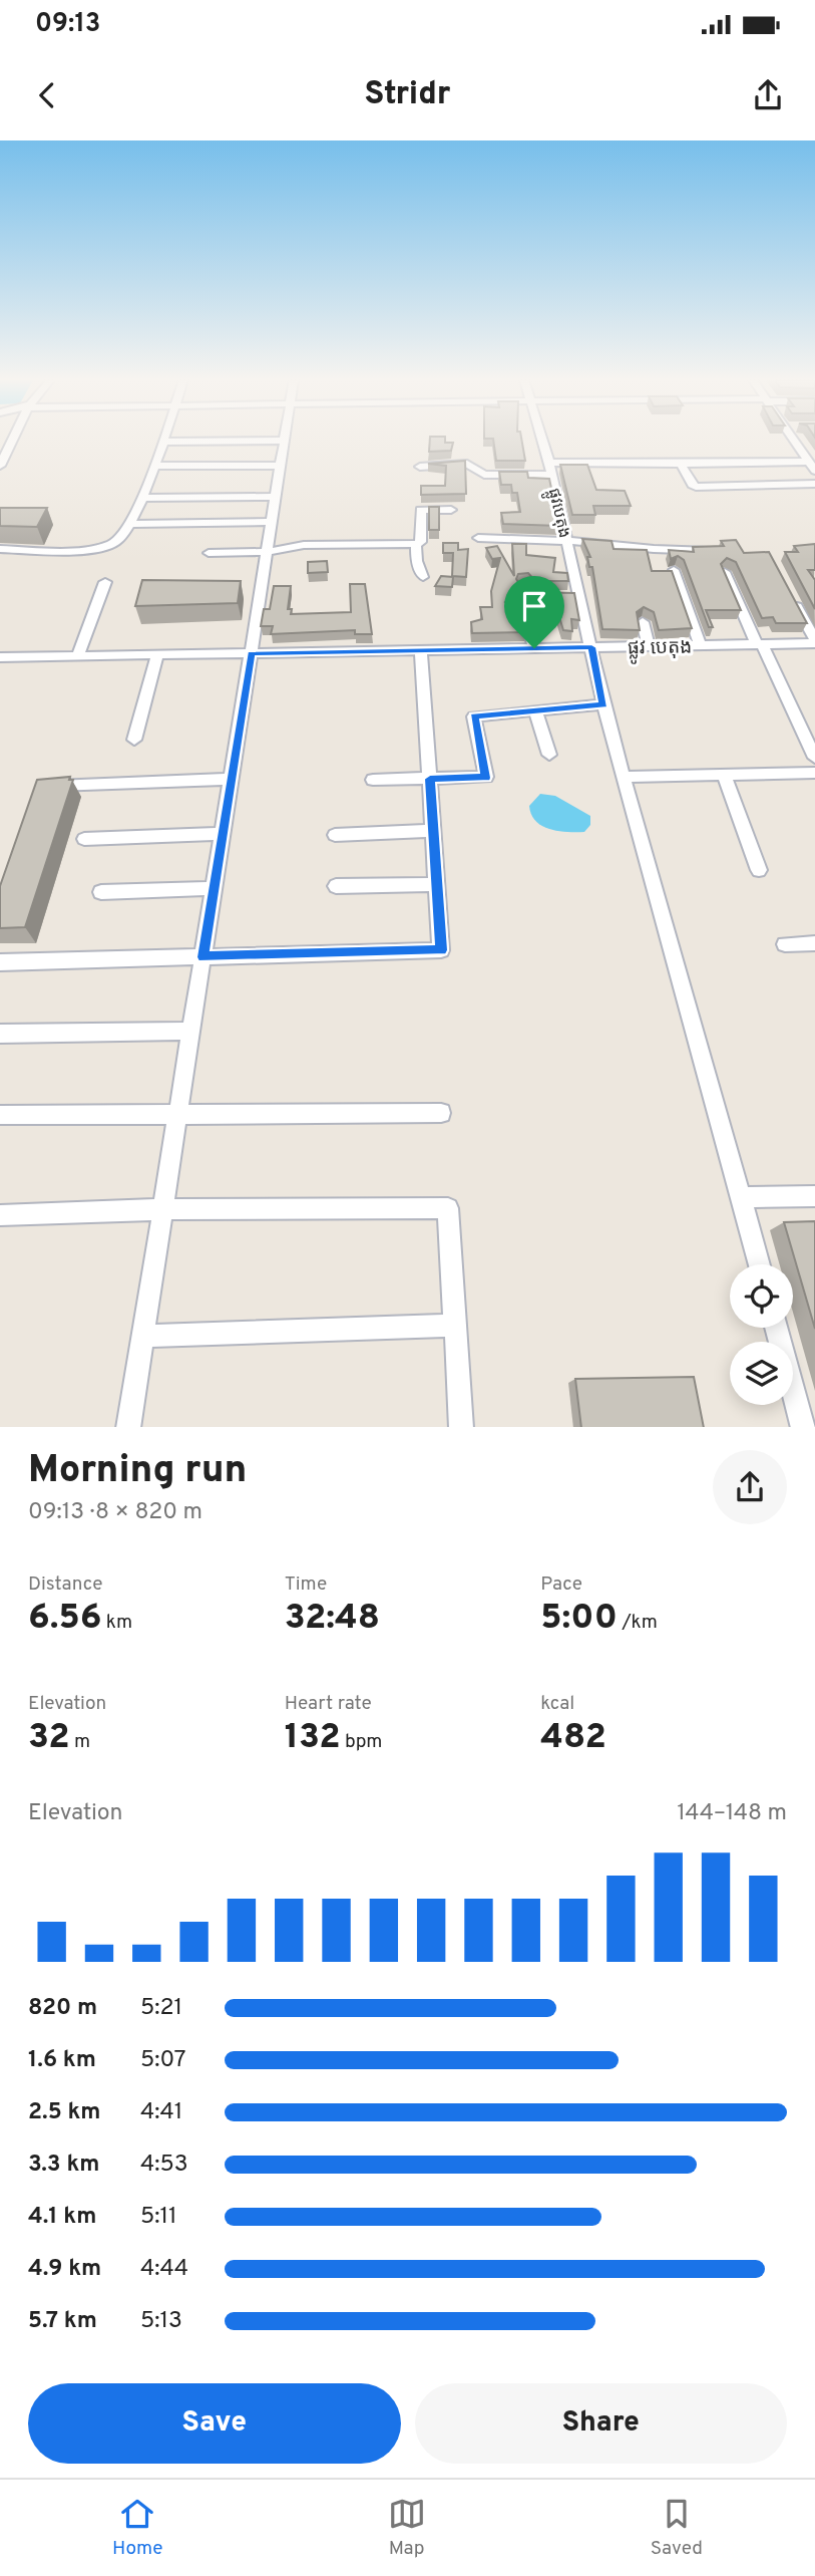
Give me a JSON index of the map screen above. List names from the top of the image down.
{
  "streets": {
    "street": ["ផ្លូវបេតុង", "ផ្លូវ បេតុង"]
  },
  "crossings": [
    ["ផ្លូវបេតុង", "ផ្លូវ បេតុង"]
  ],
  "page": {
    "status": "09:13",
    "header": "Stridr",
    "heading": ["Morning run", "09:13 · 8 × 820 m"],
    "stats": [
      ["Distance", "6.56 km"],
      ["Time", "32:48"],
      ["Pace", "5:00 /km"],
      ["Elevation", "32 m"],
      ["Heart rate", "132 bpm"],
      ["kcal", "482"]
    ],
    "chart": ["Elevation", "144–148 m"],
    "list": [
      {
        "name": "820 m",
        "note": "5:21"
      },
      {
        "name": "1.6 km",
        "note": "5:07"
      },
      {
        "name": "2.5 km",
        "note": "4:41"
      },
      {
        "name": "3.3 km",
        "note": "4:53"
      },
      {
        "name": "4.1 km",
        "note": "5:11"
      },
      {
        "name": "4.9 km",
        "note": "4:44"
      },
      {
        "name": "5.7 km",
        "note": "5:13"
      }
    ],
    "buttons": ["Save", "Share"],
    "tabs": ["Home", "Map", "Saved"]
  }
}
